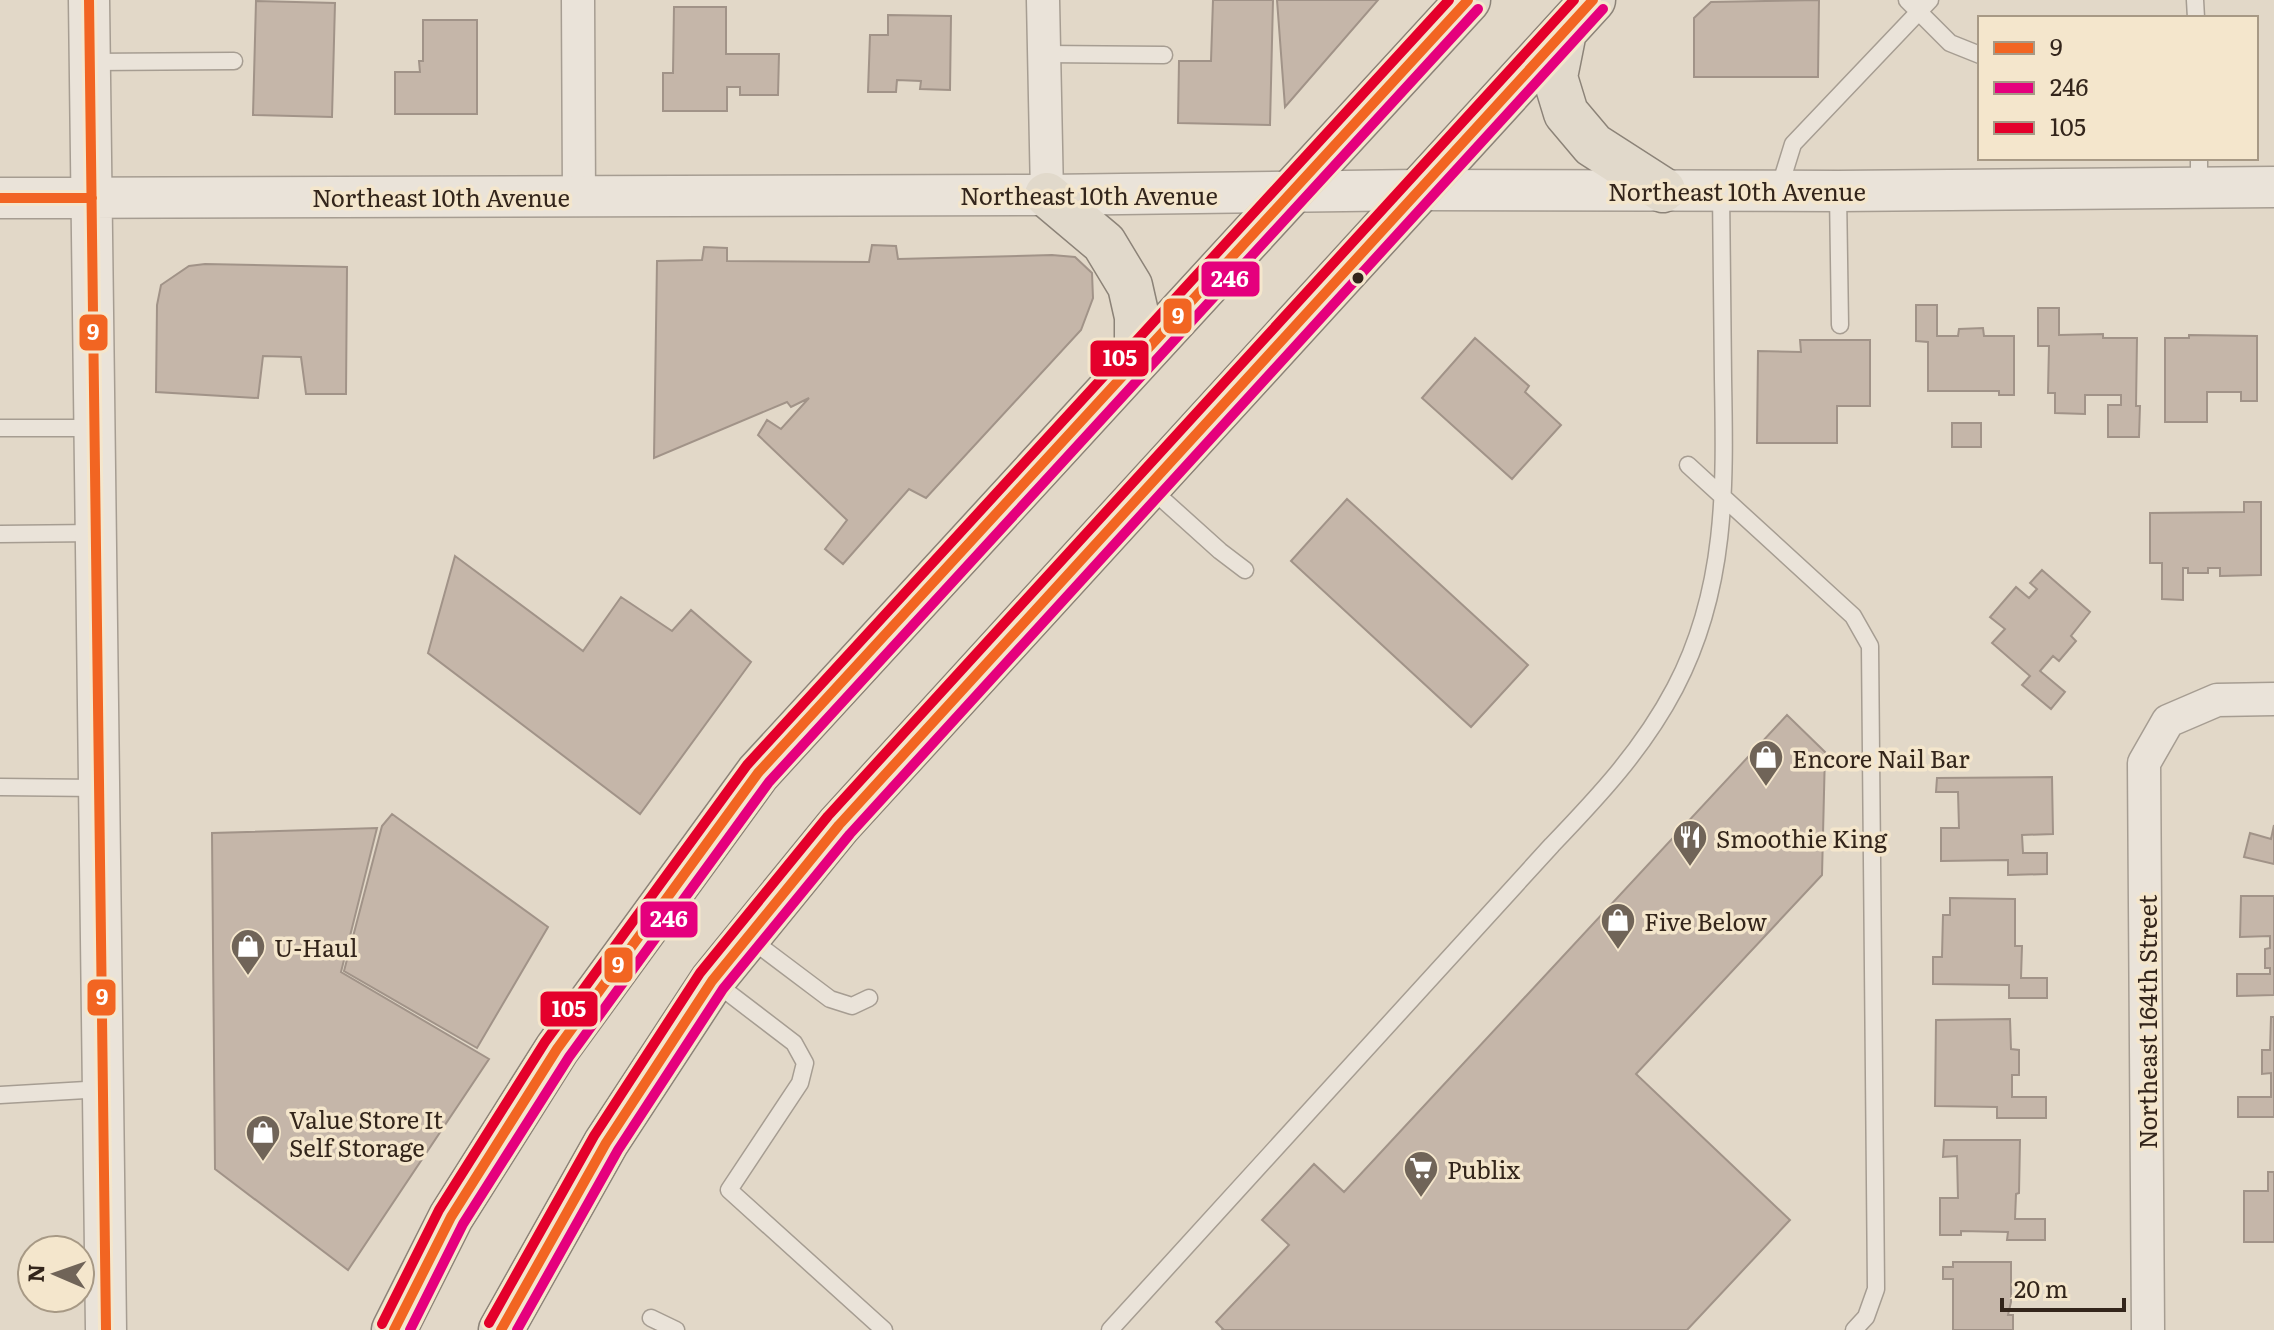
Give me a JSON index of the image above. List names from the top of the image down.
{
  "streets": {
    "street": ["Northeast 10th Avenue", "Northeast 164th Street"]
  },
  "places": {
    "shop": [
      "Encore Nail Bar",
      "Five Below",
      "U-Haul",
      "Value Store It Self Storage"
    ],
    "restaurant": ["Smoothie King"],
    "supermarket": ["Publix"]
  },
  "lines": ["transit line 9", "transit line 105", "transit line 246"],
  "legend": ["9", "246", "105"],
  "scale_bar": "20 m",
  "north": "left"
}
